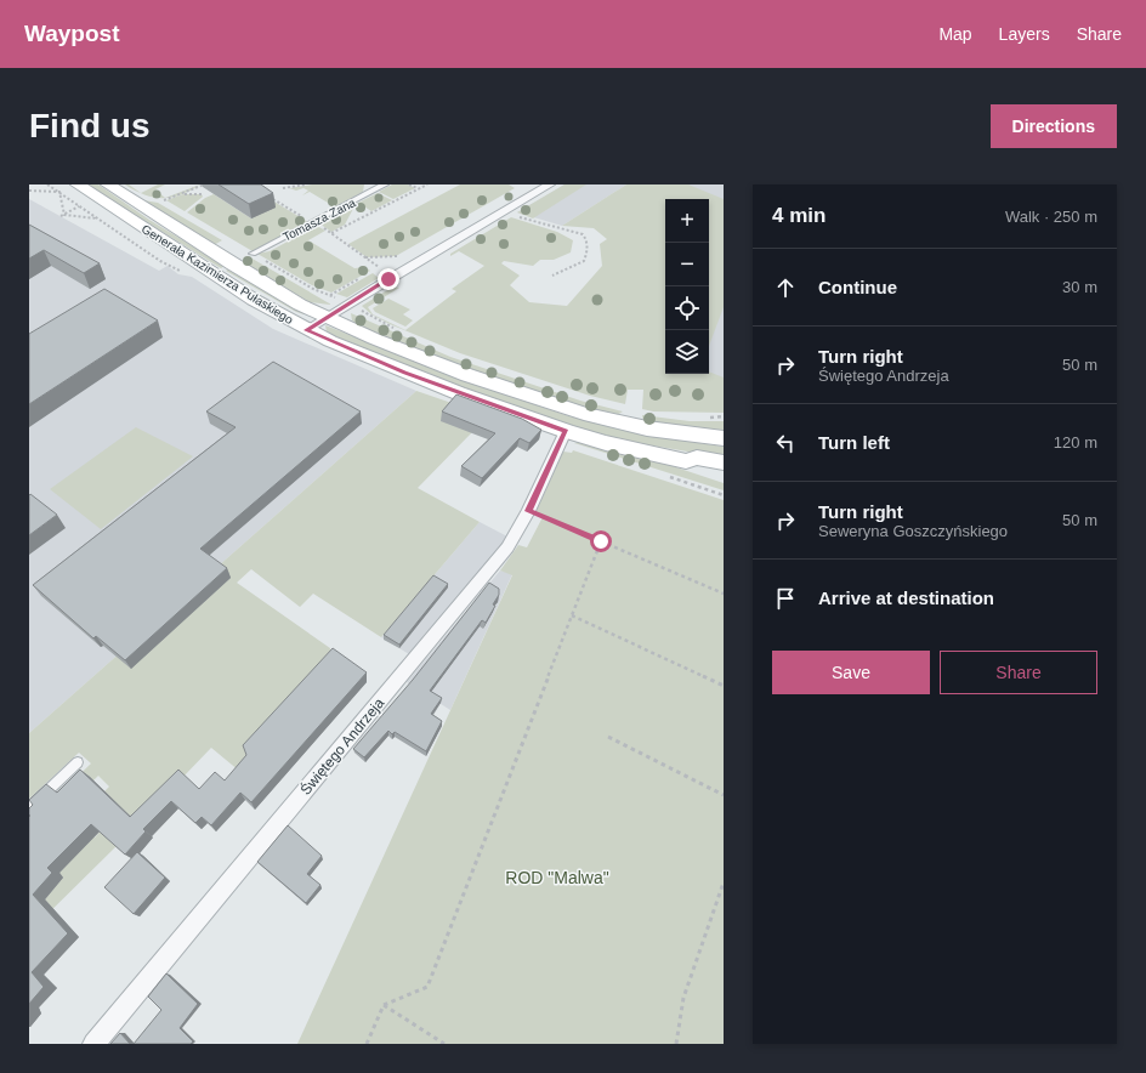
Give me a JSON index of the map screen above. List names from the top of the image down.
{
  "streets": {
    "main road": ["Generała Kazimierza Pułaskiego"],
    "street": ["Tomasza Zana", "Świętego Andrzeja"]
  },
  "crossings": [
    ["Generała Kazimierza Pułaskiego", "Świętego Andrzeja"]
  ],
  "parks": ["ROD \"Malwa\""],
  "page": {
    "header": "Waypost",
    "nav": ["Map", "Layers", "Share"],
    "buttons": [
      "Directions",
      ["Save", "Share"]
    ],
    "title": "Find us",
    "heading": ["4 min", "Walk · 250 m"],
    "map_buttons": ["+", "−"],
    "list": [
      ["Continue", "30 m"],
      ["Turn right", "Świętego Andrzeja", "50 m"],
      ["Turn left", "120 m"],
      ["Turn right", "Seweryna Goszczyńskiego", "50 m"],
      "Arrive at destination"
    ]
  }
}
